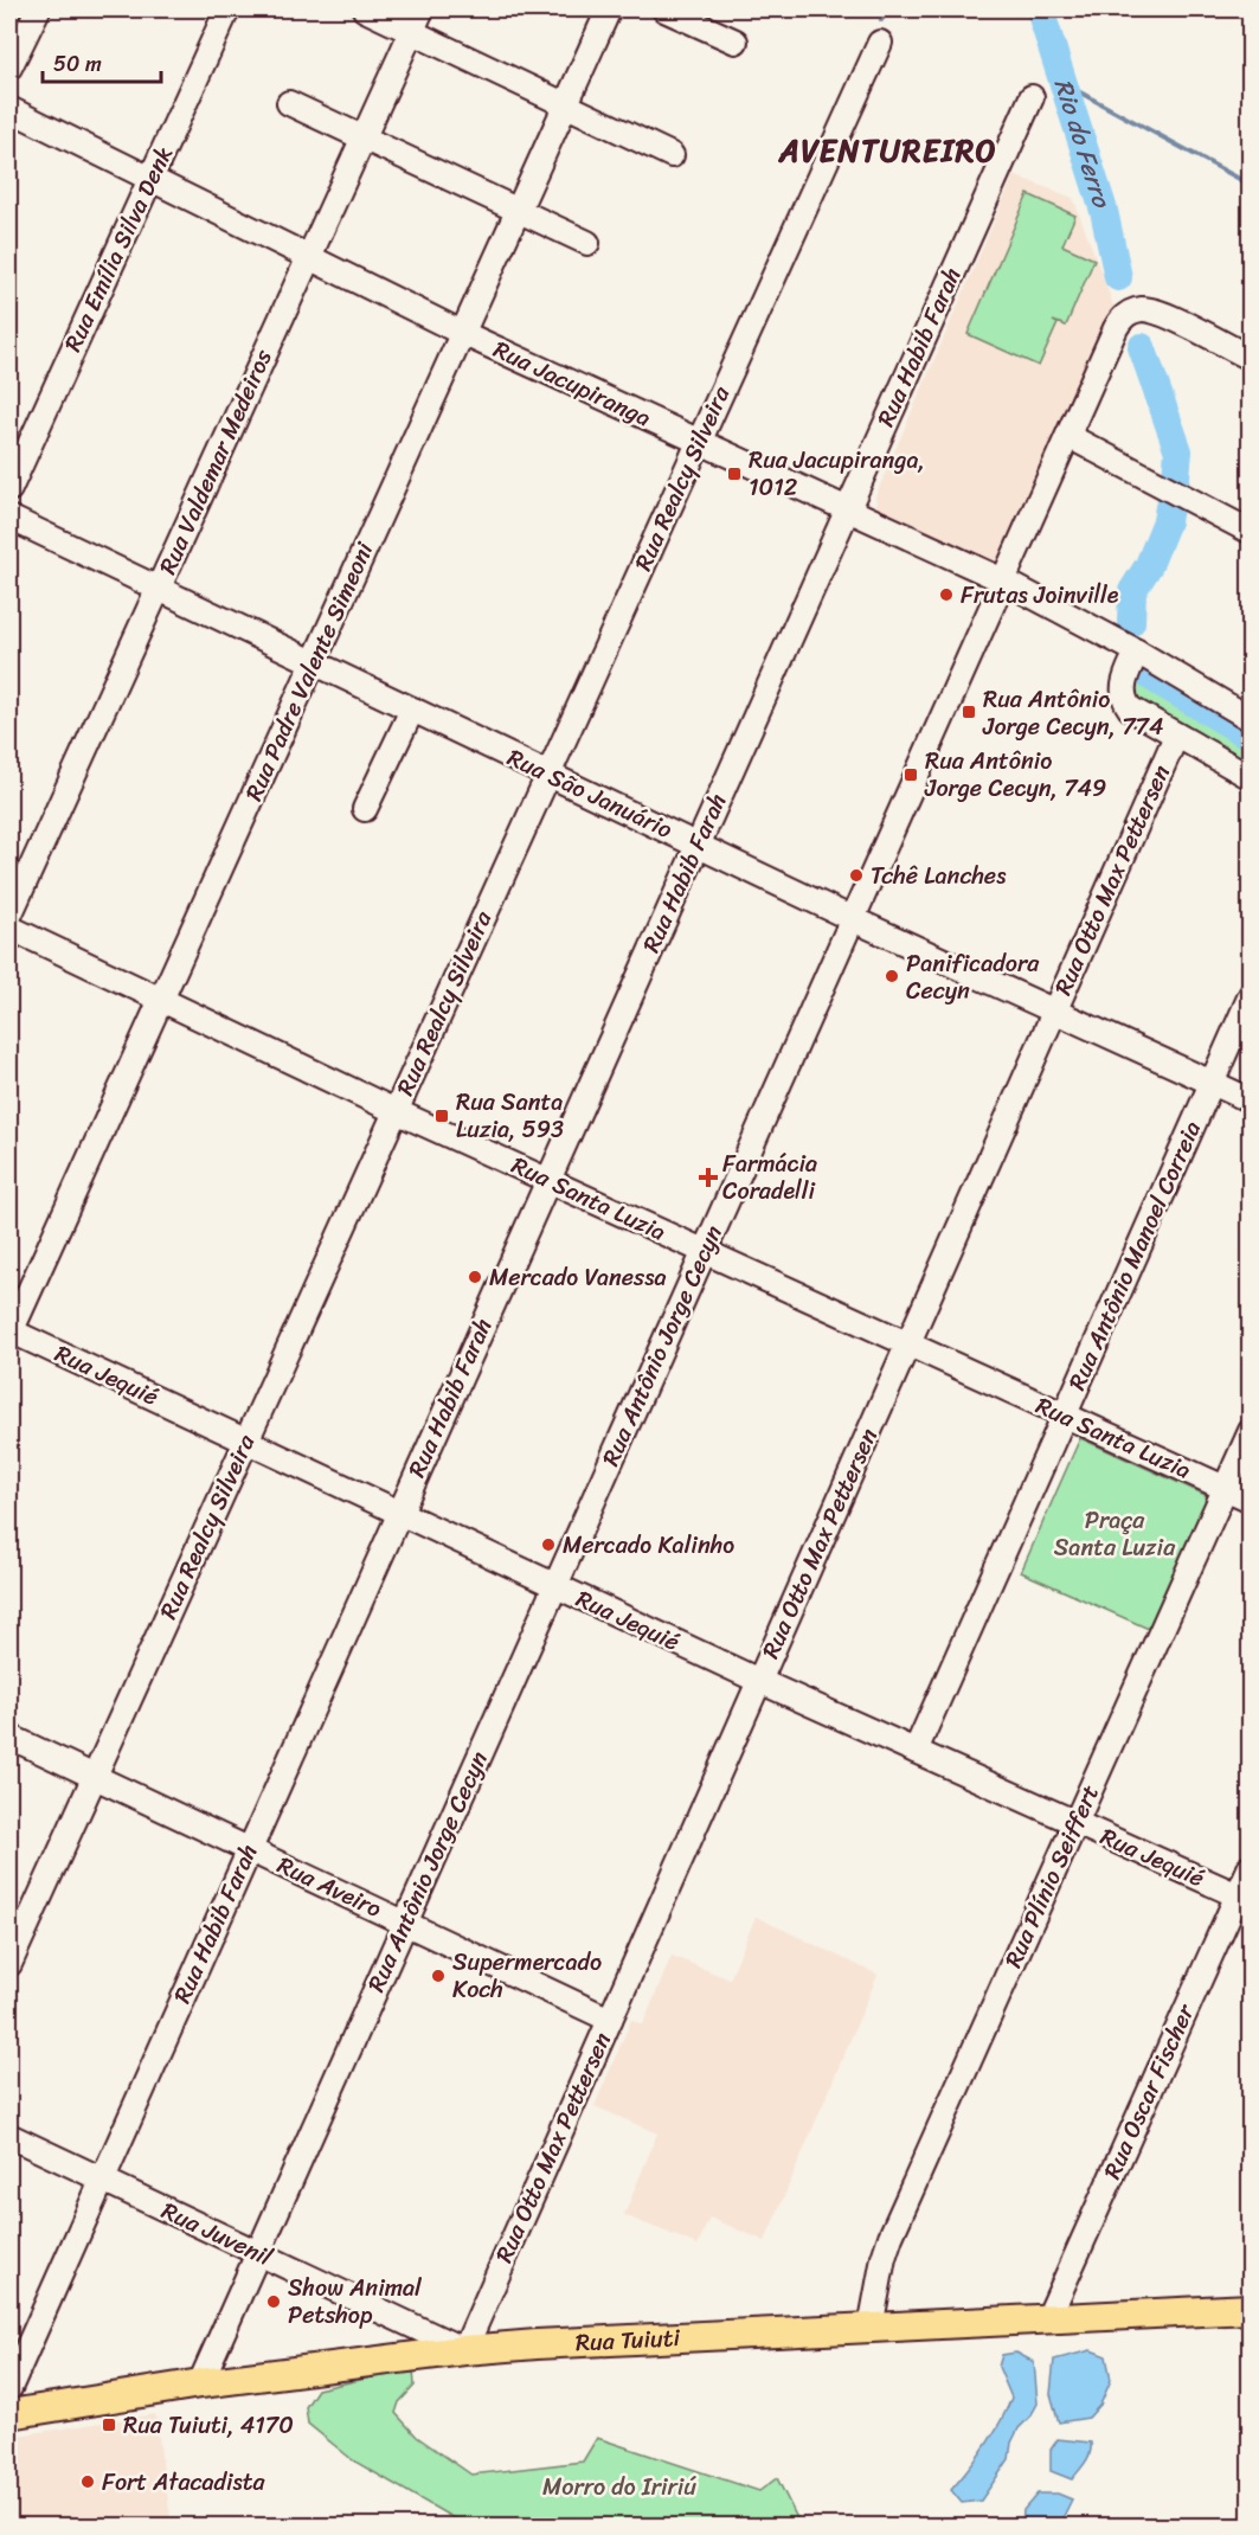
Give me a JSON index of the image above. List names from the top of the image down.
{
  "streets": {
    "main road": ["Rua Tuiuti"],
    "street": [
      "Rua Emília Silva Denk",
      "Rua Habib Farah",
      "Rua Jacupiranga",
      "Rua Valdemar Medeiros",
      "Rua Realcy Silveira",
      "Rua Padre Valente Simeoni",
      "Rua São Januário",
      "Rua Otto Max Pettersen",
      "Rua Santa Luzia",
      "Rua Antônio Manoel Correia",
      "Rua Antônio Jorge Cecyn",
      "Rua Jequié",
      "Rua Plínio Seiffert",
      "Rua Aveiro",
      "Rua Oscar Fischer",
      "Rua Juvenil"
    ]
  },
  "crossings": [
    ["Rua Emília Silva Denk", "Rua Jacupiranga"],
    ["Rua Habib Farah", "Rua Jacupiranga"],
    ["Rua Habib Farah", "Rua São Januário"],
    ["Rua Habib Farah", "Rua Santa Luzia"],
    ["Rua Habib Farah", "Rua Jequié"],
    ["Rua Habib Farah", "Rua Aveiro"],
    ["Rua Habib Farah", "Rua Juvenil"],
    ["Rua Jacupiranga", "Rua Valdemar Medeiros"],
    ["Rua Jacupiranga", "Rua Realcy Silveira"],
    ["Rua Jacupiranga", "Rua Padre Valente Simeoni"],
    ["Rua Jacupiranga", "Rua Antônio Jorge Cecyn"],
    ["Rua Valdemar Medeiros", "Rua São Januário"],
    ["Rua Realcy Silveira", "Rua São Januário"],
    ["Rua Realcy Silveira", "Rua Santa Luzia"],
    ["Rua Realcy Silveira", "Rua Jequié"],
    ["Rua Realcy Silveira", "Rua Aveiro"],
    ["Rua Padre Valente Simeoni", "Rua São Januário"],
    ["Rua Padre Valente Simeoni", "Rua Santa Luzia"],
    ["Rua Padre Valente Simeoni", "Rua Jequié"],
    ["Rua São Januário", "Rua Otto Max Pettersen"],
    ["Rua São Januário", "Rua Antônio Manoel Correia"],
    ["Rua São Januário", "Rua Antônio Jorge Cecyn"],
    ["Rua Otto Max Pettersen", "Rua Santa Luzia"],
    ["Rua Otto Max Pettersen", "Rua Jequié"],
    ["Rua Otto Max Pettersen", "Rua Aveiro"],
    ["Rua Otto Max Pettersen", "Rua Juvenil"],
    ["Rua Otto Max Pettersen", "Rua Tuiuti"],
    ["Rua Santa Luzia", "Rua Antônio Manoel Correia"],
    ["Rua Santa Luzia", "Rua Antônio Jorge Cecyn"],
    ["Rua Santa Luzia", "Rua Plínio Seiffert"],
    ["Rua Antônio Manoel Correia", "Rua Jequié"],
    ["Rua Antônio Jorge Cecyn", "Rua Jequié"],
    ["Rua Antônio Jorge Cecyn", "Rua Aveiro"],
    ["Rua Antônio Jorge Cecyn", "Rua Juvenil"],
    ["Rua Antônio Jorge Cecyn", "Rua Tuiuti"],
    ["Rua Jequié", "Rua Plínio Seiffert"],
    ["Rua Jequié", "Rua Oscar Fischer"],
    ["Rua Plínio Seiffert", "Rua Tuiuti"],
    ["Rua Oscar Fischer", "Rua Tuiuti"],
    ["Rua Juvenil", "Rua Tuiuti"]
  ],
  "districts": ["AVENTUREIRO"],
  "water": ["Rio do Ferro"],
  "parks": ["Praça Santa Luzia", "Morro do Iririú"],
  "places": {
    "transit": [
      "Rua Jacupiranga, 1012",
      "Rua Antônio Jorge Cecyn, 774",
      "Rua Antônio Jorge Cecyn, 749",
      "Rua Santa Luzia, 593",
      "Rua Tuiuti, 4170"
    ],
    "other": [
      "Frutas Joinville",
      "Tchê Lanches",
      "Panificadora Cecyn",
      "Mercado Vanessa",
      "Mercado Kalinho",
      "Supermercado Koch",
      "Show Animal Petshop",
      "Fort Atacadista"
    ],
    "health": ["Farmácia Coradelli"]
  },
  "scale_bar": "50 m"
}
